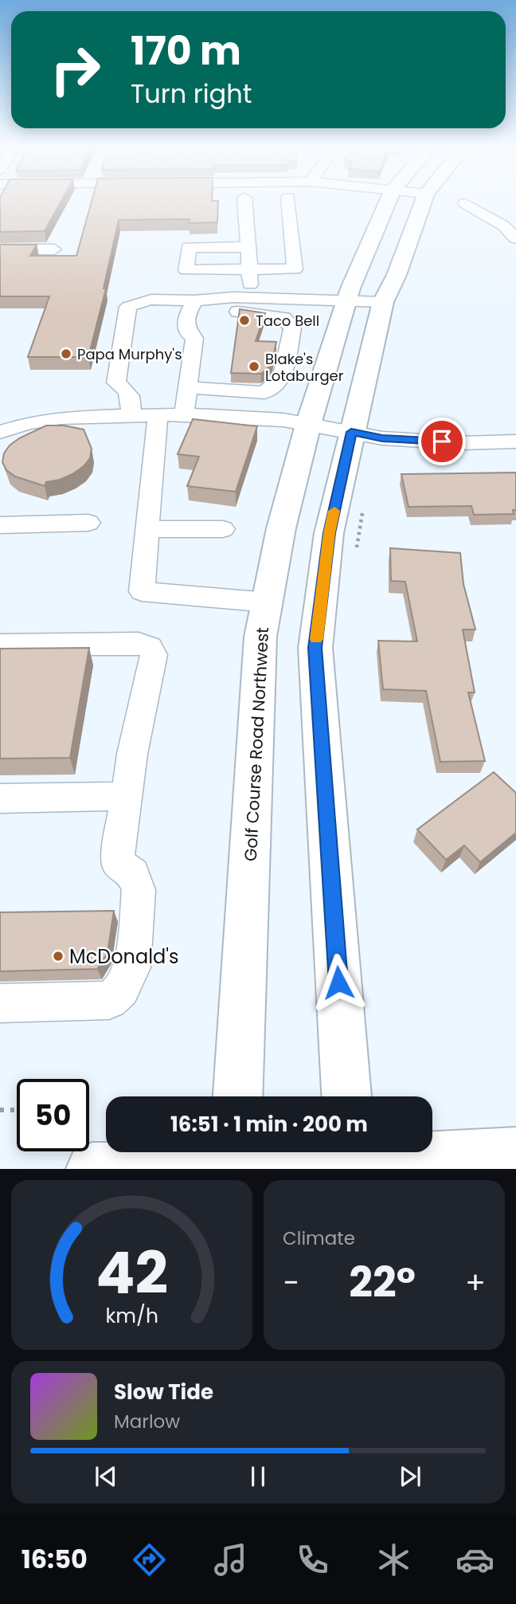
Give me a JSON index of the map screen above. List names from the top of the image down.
{
  "streets": {
    "main road": ["Golf Course Road Northwest"]
  },
  "places": [
    "Taco Bell",
    "Papa Murphy's",
    "Blake's Lotaburger",
    "McDonald's"
  ],
  "page": {
    "turn": ["170 m", "Turn right"],
    "limit": "50",
    "trip": "16:51 · 1 min · 200 m",
    "tile": "Climate",
    "heat": ["−", "22°", "+"],
    "song": ["Slow Tide", "Marlow"],
    "tabs": "16:50",
    "gauge": ["42", "km/h"]
  }
}
